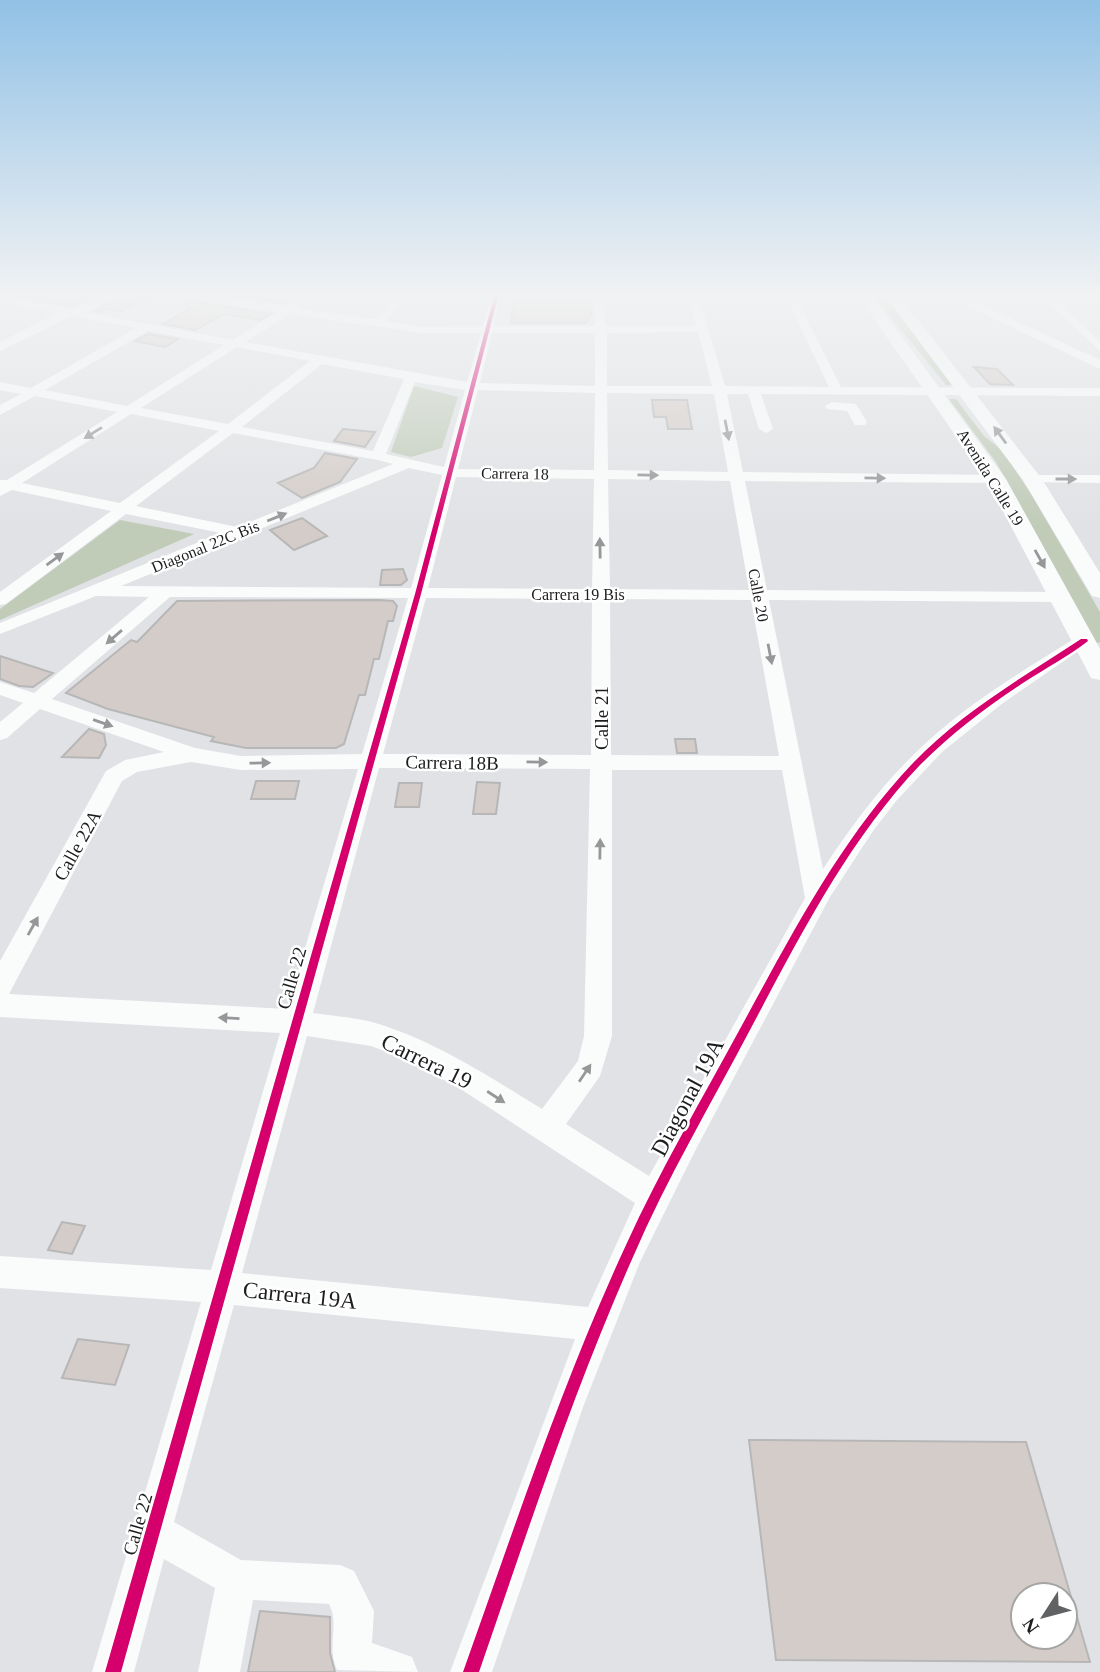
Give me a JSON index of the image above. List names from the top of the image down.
{
  "streets": {
    "main road": ["Avenida Calle 19"],
    "street": [
      "Carrera 18",
      "Diagonal 22C Bis",
      "Carrera 19 Bis",
      "Calle 20",
      "Calle 21",
      "Carrera 18B",
      "Calle 22A",
      "Calle 22",
      "Carrera 19",
      "Diagonal 19A",
      "Carrera 19A"
    ]
  },
  "crossings": [
    ["Carrera 18", "Avenida Calle 19"],
    ["Carrera 18", "Diagonal 22C Bis"],
    ["Carrera 18", "Calle 20"],
    ["Carrera 18", "Calle 21"],
    ["Carrera 18", "Calle 22"],
    ["Avenida Calle 19", "Carrera 19 Bis"],
    ["Avenida Calle 19", "Diagonal 19A"],
    ["Diagonal 22C Bis", "Carrera 19 Bis"],
    ["Carrera 19 Bis", "Calle 20"],
    ["Carrera 19 Bis", "Calle 21"],
    ["Carrera 19 Bis", "Calle 22"],
    ["Calle 20", "Carrera 18B"],
    ["Calle 20", "Diagonal 19A"],
    ["Calle 21", "Carrera 18B"],
    ["Calle 21", "Carrera 19"],
    ["Carrera 18B", "Calle 22A"],
    ["Carrera 18B", "Calle 22"],
    ["Calle 22", "Carrera 19"],
    ["Calle 22", "Carrera 19A"],
    ["Carrera 19", "Diagonal 19A"],
    ["Diagonal 19A", "Carrera 19A"]
  ],
  "one_way": ["Calle 21", "Carrera 18B"],
  "north": "bottom left"
}
